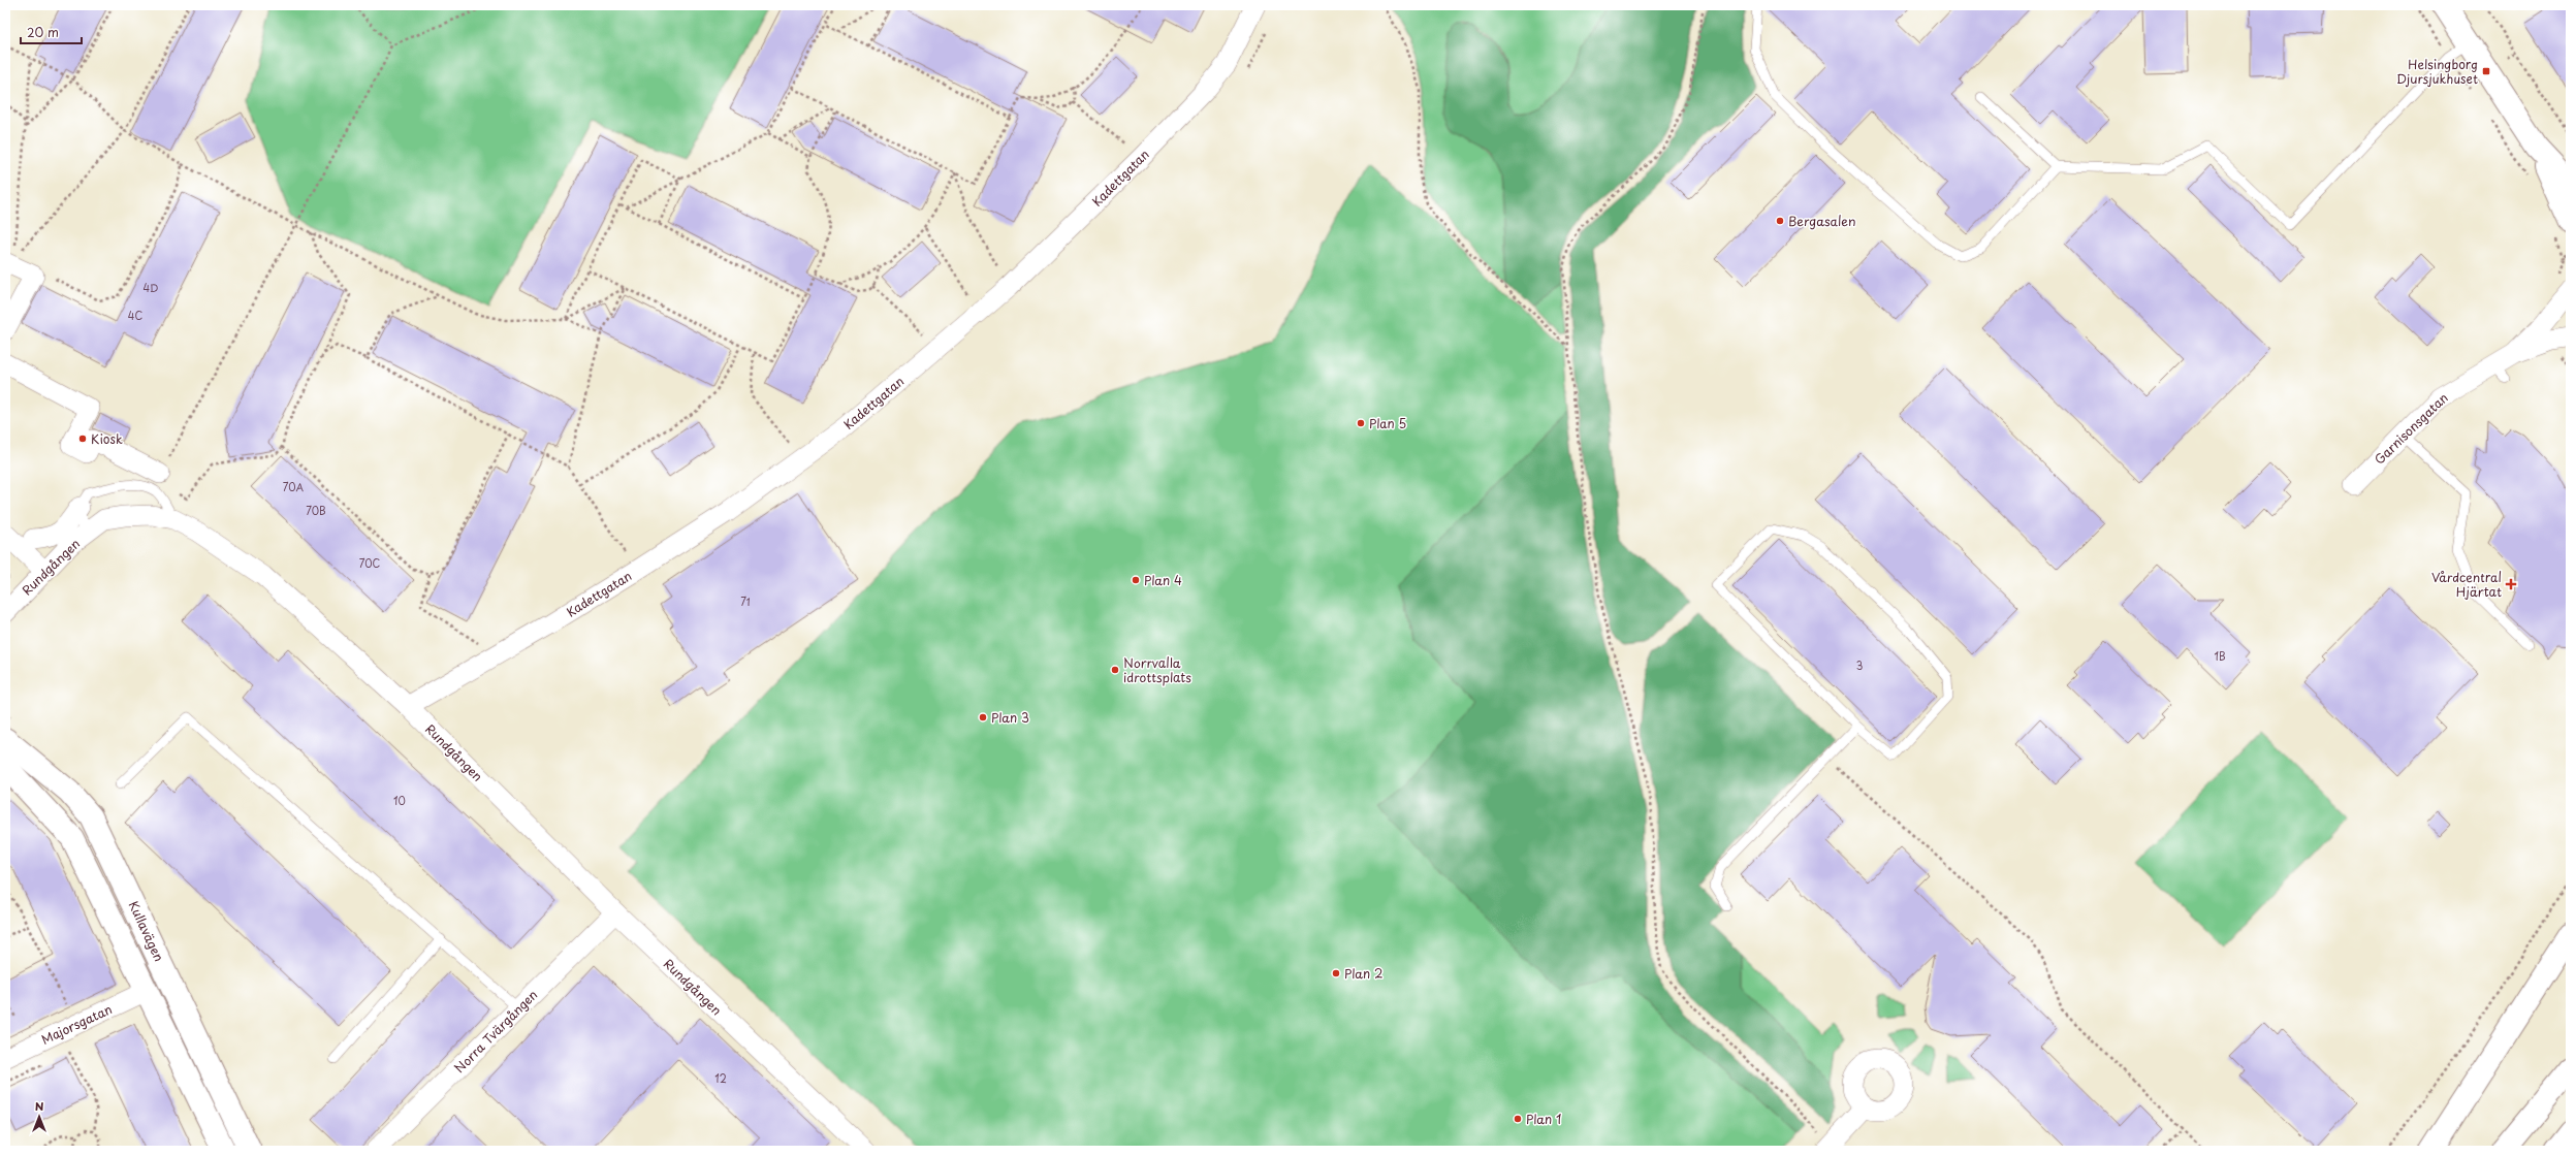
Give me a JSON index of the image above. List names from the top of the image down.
{
  "streets": {
    "main road": ["Kullavägen"],
    "street": [
      "Kadettgatan",
      "Garnisonsgatan",
      "Rundgången",
      "Majorsgatan",
      "Norra Tvärgången"
    ]
  },
  "crossings": [
    ["Kadettgatan", "Rundgången"],
    ["Rundgången", "Norra Tvärgången"],
    ["Kullavägen", "Majorsgatan"]
  ],
  "places": {
    "transit": ["Helsingborg Djursjukhuset"],
    "other": [
      "Bergasalen",
      "Plan 5",
      "Kiosk",
      "Plan 4",
      "Norrvalla idrottsplats",
      "Plan 3",
      "Plan 2",
      "Plan 1"
    ],
    "health": ["Vårdcentral Hjärtat"]
  },
  "house_numbers": [
    "4D",
    "4C",
    "70A",
    "70B",
    "70C",
    "71",
    "1B",
    "3",
    "10",
    "12"
  ],
  "scale_bar": "20 m",
  "north": "top"
}
